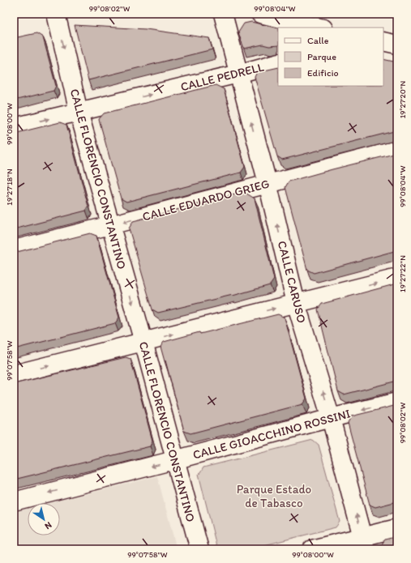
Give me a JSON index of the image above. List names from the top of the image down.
{
  "streets": {
    "street": [
      "CALLE PEDRELL",
      "CALLE FLORENCIO CONSTANTINO",
      "CALLE EDUARDO GRIEG",
      "CALLE CARUSO",
      "CALLE GIOACCHINO ROSSINI"
    ]
  },
  "crossings": [
    ["CALLE PEDRELL", "CALLE FLORENCIO CONSTANTINO"],
    ["CALLE PEDRELL", "CALLE CARUSO"],
    ["CALLE FLORENCIO CONSTANTINO", "CALLE EDUARDO GRIEG"],
    ["CALLE FLORENCIO CONSTANTINO", "CALLE GIOACCHINO ROSSINI"],
    ["CALLE EDUARDO GRIEG", "CALLE CARUSO"],
    ["CALLE CARUSO", "CALLE GIOACCHINO ROSSINI"]
  ],
  "one_way": ["CALLE PEDRELL", "CALLE FLORENCIO CONSTANTINO", "CALLE CARUSO"],
  "parks": ["Parque Estado de Tabasco"],
  "legend": ["Calle", "Parque", "Edificio"],
  "north": "bottom right",
  "coordinates": [
    "99°08'02\"W",
    "99°08'04\"W",
    "19°27'20\"N",
    "99°08'00\"W",
    "19°27'18\"N",
    "19°27'22\"N",
    "99°07'58\"W"
  ]
}
